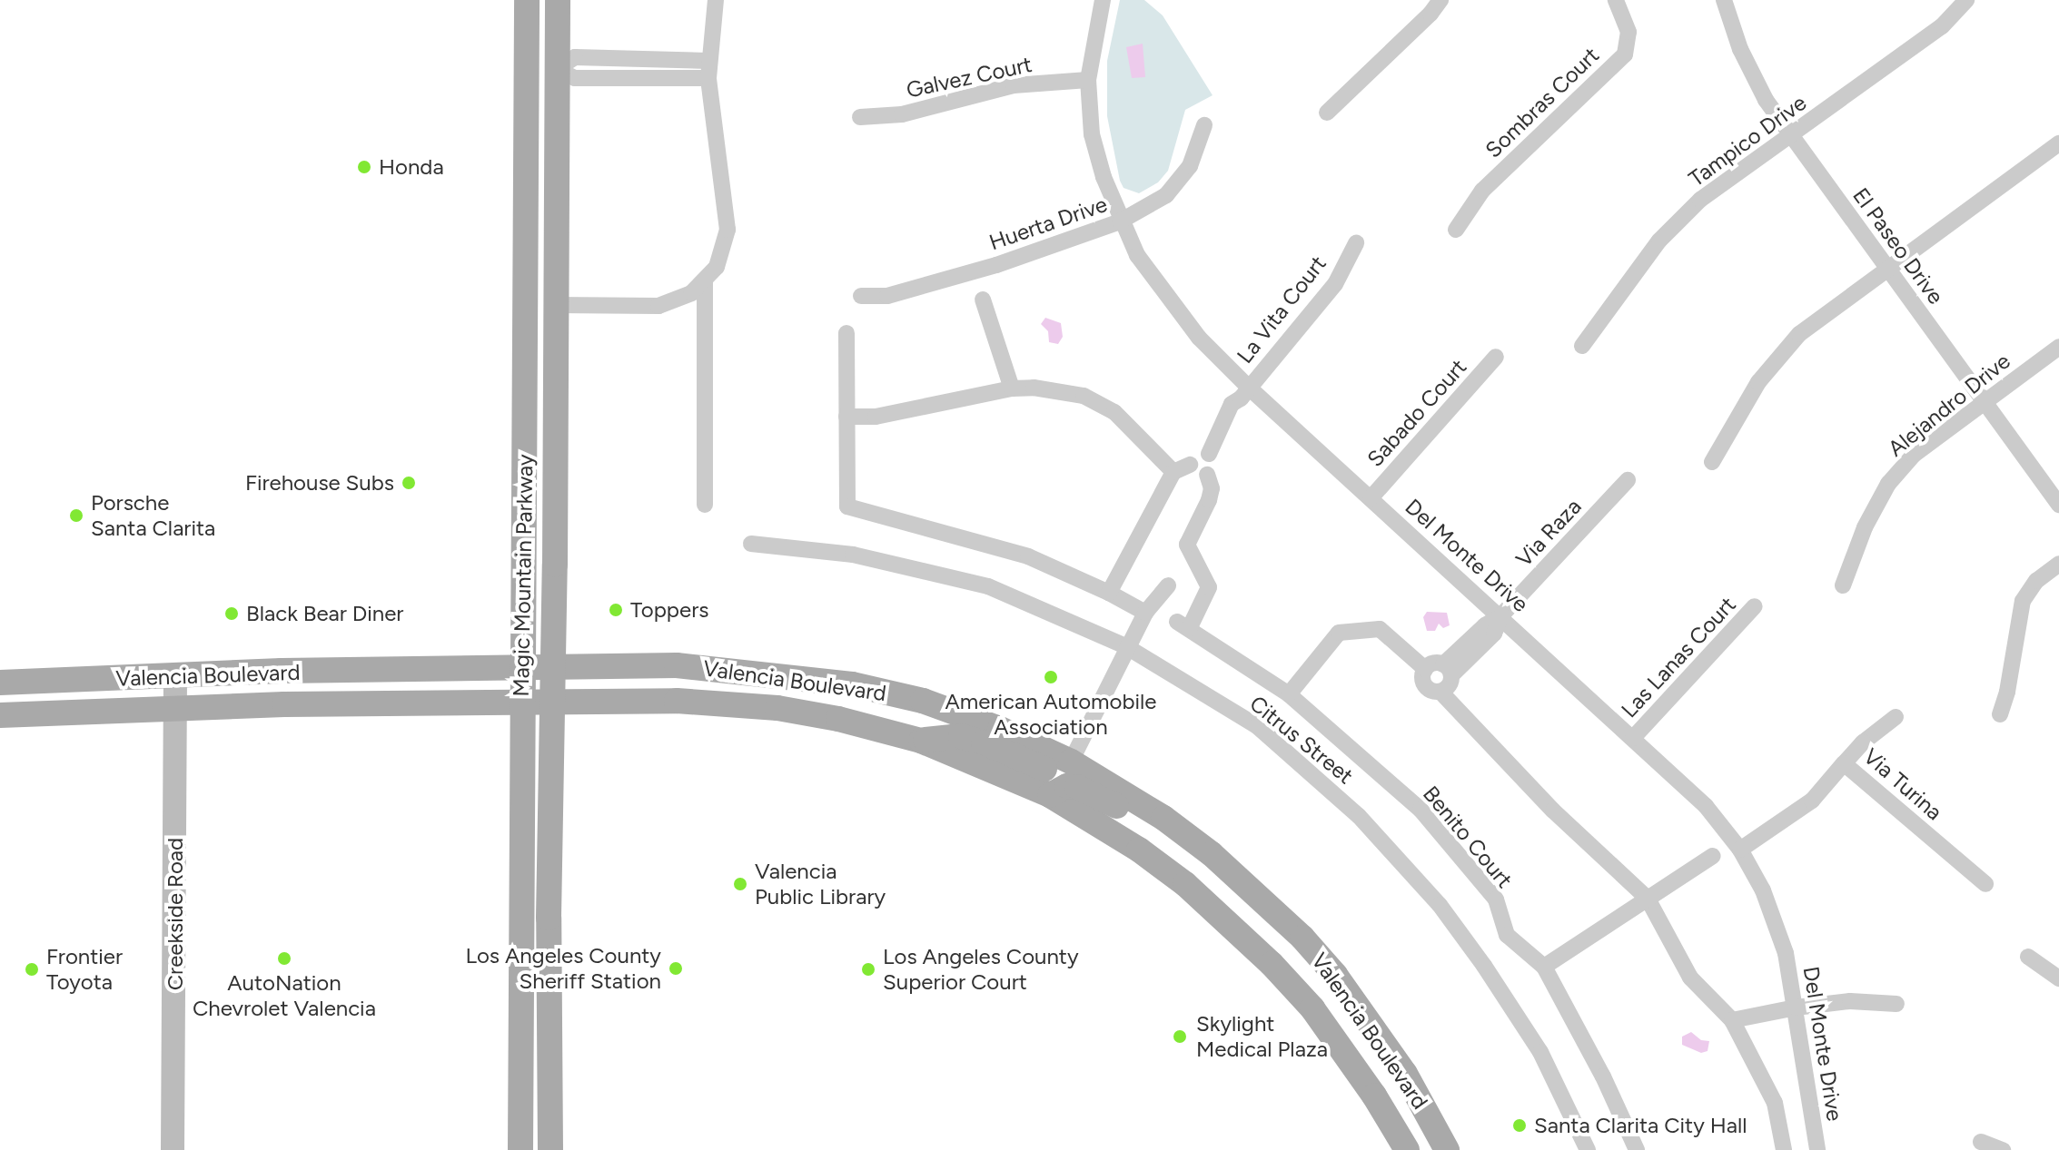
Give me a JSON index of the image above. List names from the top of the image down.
{
  "streets": {
    "main road": ["Magic Mountain Parkway", "Valencia Boulevard"],
    "street": [
      "Galvez Court",
      "Sombras Court",
      "Tampico Drive",
      "Huerta Drive",
      "El Paseo Drive",
      "La Vita Court",
      "Alejandro Drive",
      "Sabado Court",
      "Via Raza",
      "Del Monte Drive",
      "Las Lanas Court",
      "Citrus Street",
      "Via Turina",
      "Benito Court",
      "Creekside Road"
    ]
  },
  "crossings": [
    ["Galvez Court", "Del Monte Drive"],
    ["Tampico Drive", "El Paseo Drive"],
    ["Huerta Drive", "Del Monte Drive"],
    ["El Paseo Drive", "Alejandro Drive"],
    ["La Vita Court", "Del Monte Drive"],
    ["La Vita Court", "Benito Court"],
    ["Sabado Court", "Del Monte Drive"],
    ["Via Raza", "Del Monte Drive"],
    ["Del Monte Drive", "Las Lanas Court"],
    ["Magic Mountain Parkway", "Valencia Boulevard"],
    ["Valencia Boulevard", "Creekside Road"]
  ],
  "places": [
    "Honda",
    "Firehouse Subs",
    "Porsche Santa Clarita",
    "Toppers",
    "Black Bear Diner",
    "American Automobile Association",
    "Valencia Public Library",
    "AutoNation Chevrolet Valencia",
    "Los Angeles County Sheriff Station",
    "Frontier Toyota",
    "Los Angeles County Superior Court",
    "Skylight Medical Plaza",
    "Santa Clarita City Hall"
  ]
}
